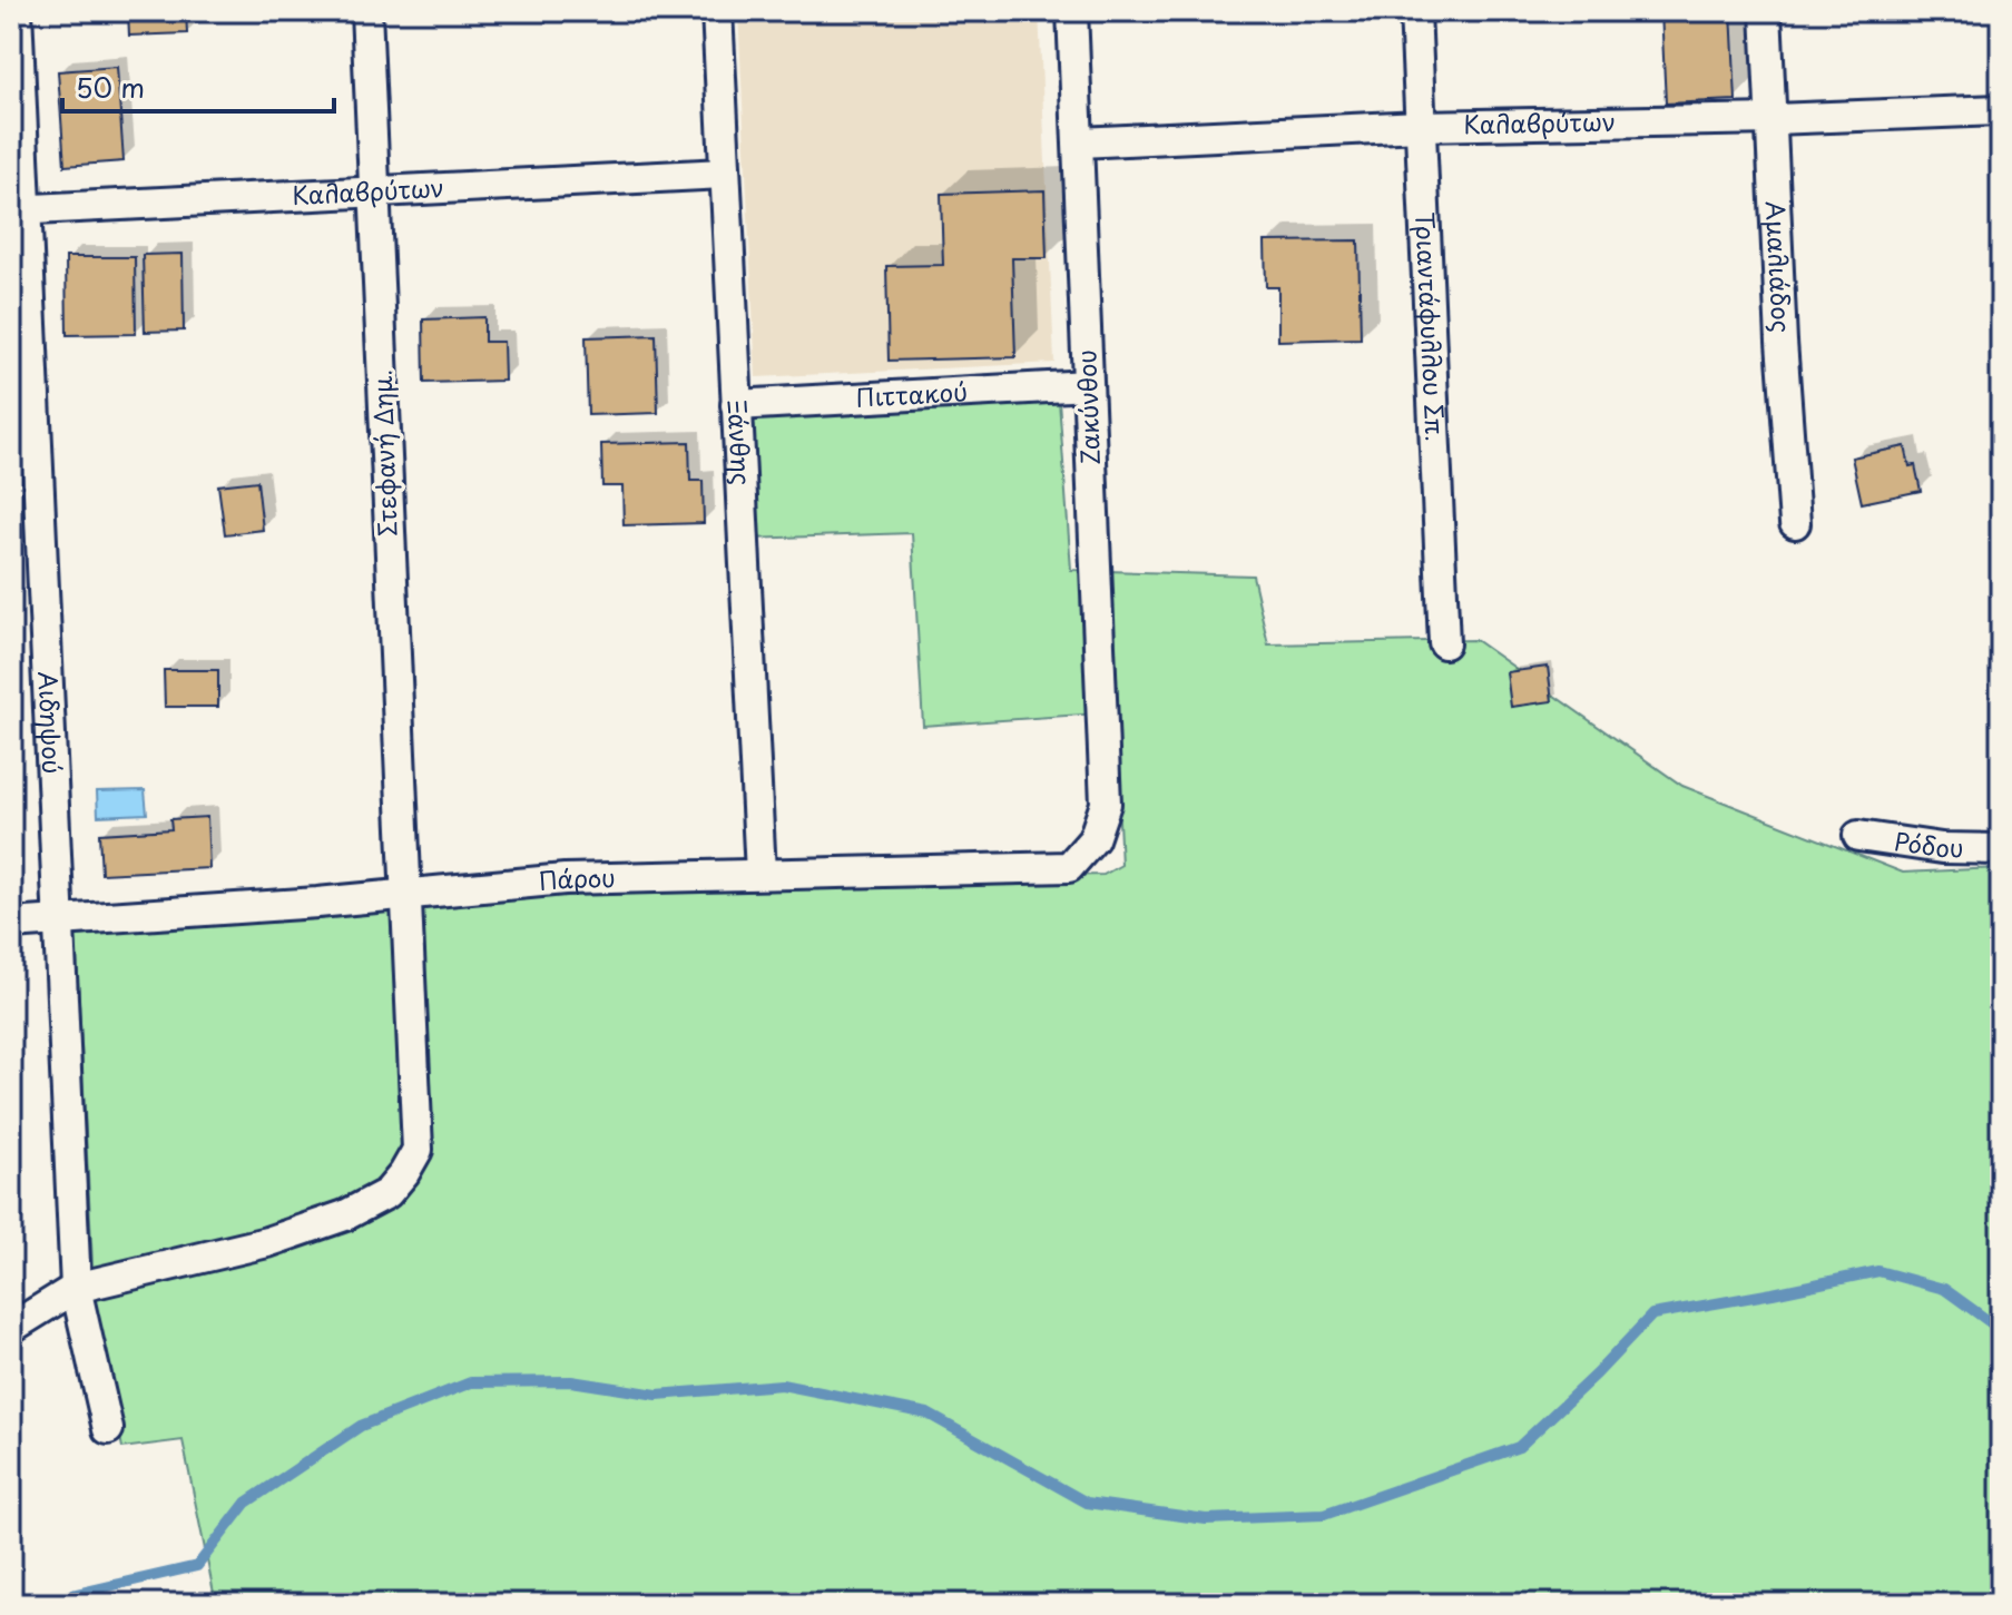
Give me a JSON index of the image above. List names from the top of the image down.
{
  "streets": {
    "street": [
      "Καλαβρύτων",
      "Αμαλιάδος",
      "Τριαντάφυλλου Σπ.",
      "Πιττακού",
      "Ζακύνθου",
      "Ξάνθης",
      "Στεφανή Δημ.",
      "Αιδηψού",
      "Ρόδου",
      "Πάρου"
    ]
  },
  "crossings": [
    ["Καλαβρύτων", "Αμαλιάδος"],
    ["Καλαβρύτων", "Τριαντάφυλλου Σπ."],
    ["Καλαβρύτων", "Ζακύνθου"],
    ["Καλαβρύτων", "Ξάνθης"],
    ["Καλαβρύτων", "Στεφανή Δημ."],
    ["Καλαβρύτων", "Αιδηψού"],
    ["Πιττακού", "Ζακύνθου"],
    ["Πιττακού", "Ξάνθης"],
    ["Ζακύνθου", "Πάρου"],
    ["Ξάνθης", "Πάρου"],
    ["Στεφανή Δημ.", "Αιδηψού"],
    ["Στεφανή Δημ.", "Πάρου"],
    ["Αιδηψού", "Πάρου"]
  ],
  "scale_bar": "50 m"
}
